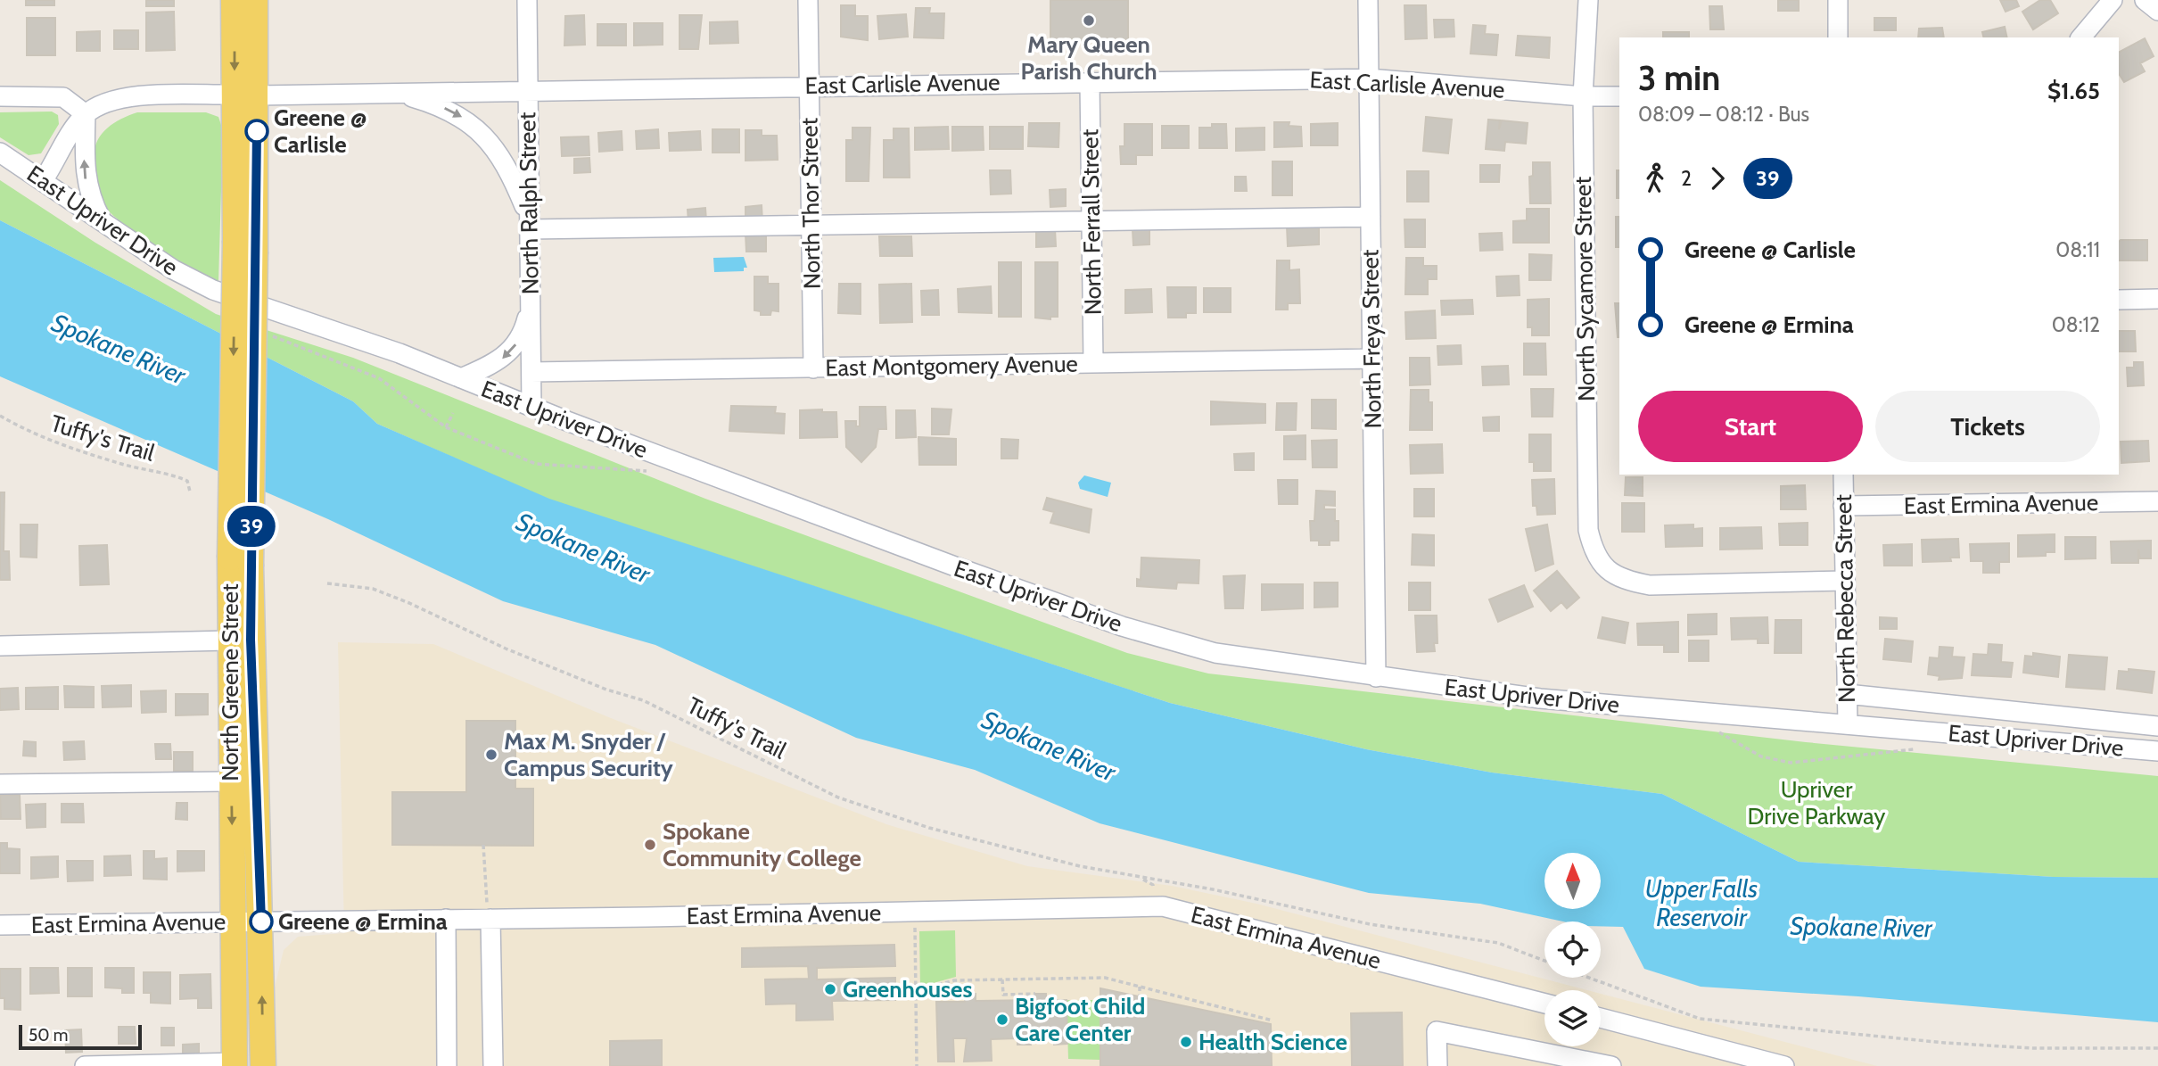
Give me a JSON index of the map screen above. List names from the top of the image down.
{
  "streets": {
    "main road": ["North Greene Street"],
    "street": [
      "East Carlisle Avenue",
      "North Ralph Street",
      "North Thor Street",
      "East Upriver Drive",
      "North Ferrall Street",
      "North Sycamore Street",
      "North Freya Street",
      "East Montgomery Avenue",
      "East Ermina Avenue",
      "North Rebecca Street"
    ],
    "path": ["Tuffy's Trail"]
  },
  "crossings": [
    ["East Carlisle Avenue", "North Ralph Street"],
    ["East Carlisle Avenue", "North Thor Street"],
    ["East Carlisle Avenue", "North Ferrall Street"],
    ["East Carlisle Avenue", "North Sycamore Street"],
    ["East Carlisle Avenue", "North Freya Street"],
    ["East Carlisle Avenue", "North Greene Street"],
    ["North Ralph Street", "East Upriver Drive"],
    ["North Ralph Street", "East Montgomery Avenue"],
    ["North Thor Street", "East Montgomery Avenue"],
    ["East Upriver Drive", "North Freya Street"],
    ["East Upriver Drive", "North Rebecca Street"],
    ["North Ferrall Street", "East Montgomery Avenue"],
    ["North Sycamore Street", "North Rebecca Street"],
    ["North Freya Street", "East Montgomery Avenue"],
    ["East Ermina Avenue", "North Rebecca Street"],
    ["East Ermina Avenue", "North Greene Street"]
  ],
  "water": ["Spokane River", "Upper Falls Reservoir"],
  "parks": ["Upriver Drive Parkway"],
  "places": [
    "Mary Queen Parish Church",
    "Greene @ Carlisle",
    "Max M. Snyder / Campus Security",
    "Spokane Community College",
    "Greene @ Ermina",
    "Greenhouses",
    "Bigfoot Child Care Center",
    "Health Science"
  ],
  "lines": ["bus line 39"],
  "scale_bar": "50 m",
  "north": "top",
  "page": {
    "on_map": "39",
    "heading": ["3 min", "08:09 – 08:12 · Bus", "$1.65"],
    "legs": ["2", "39"],
    "list": [
      {
        "name": "Greene @ Carlisle",
        "value": "08:11"
      },
      {
        "name": "Greene @ Ermina",
        "value": "08:12"
      }
    ],
    "buttons": ["Start", "Tickets"],
    "scale": "50 m"
  }
}
